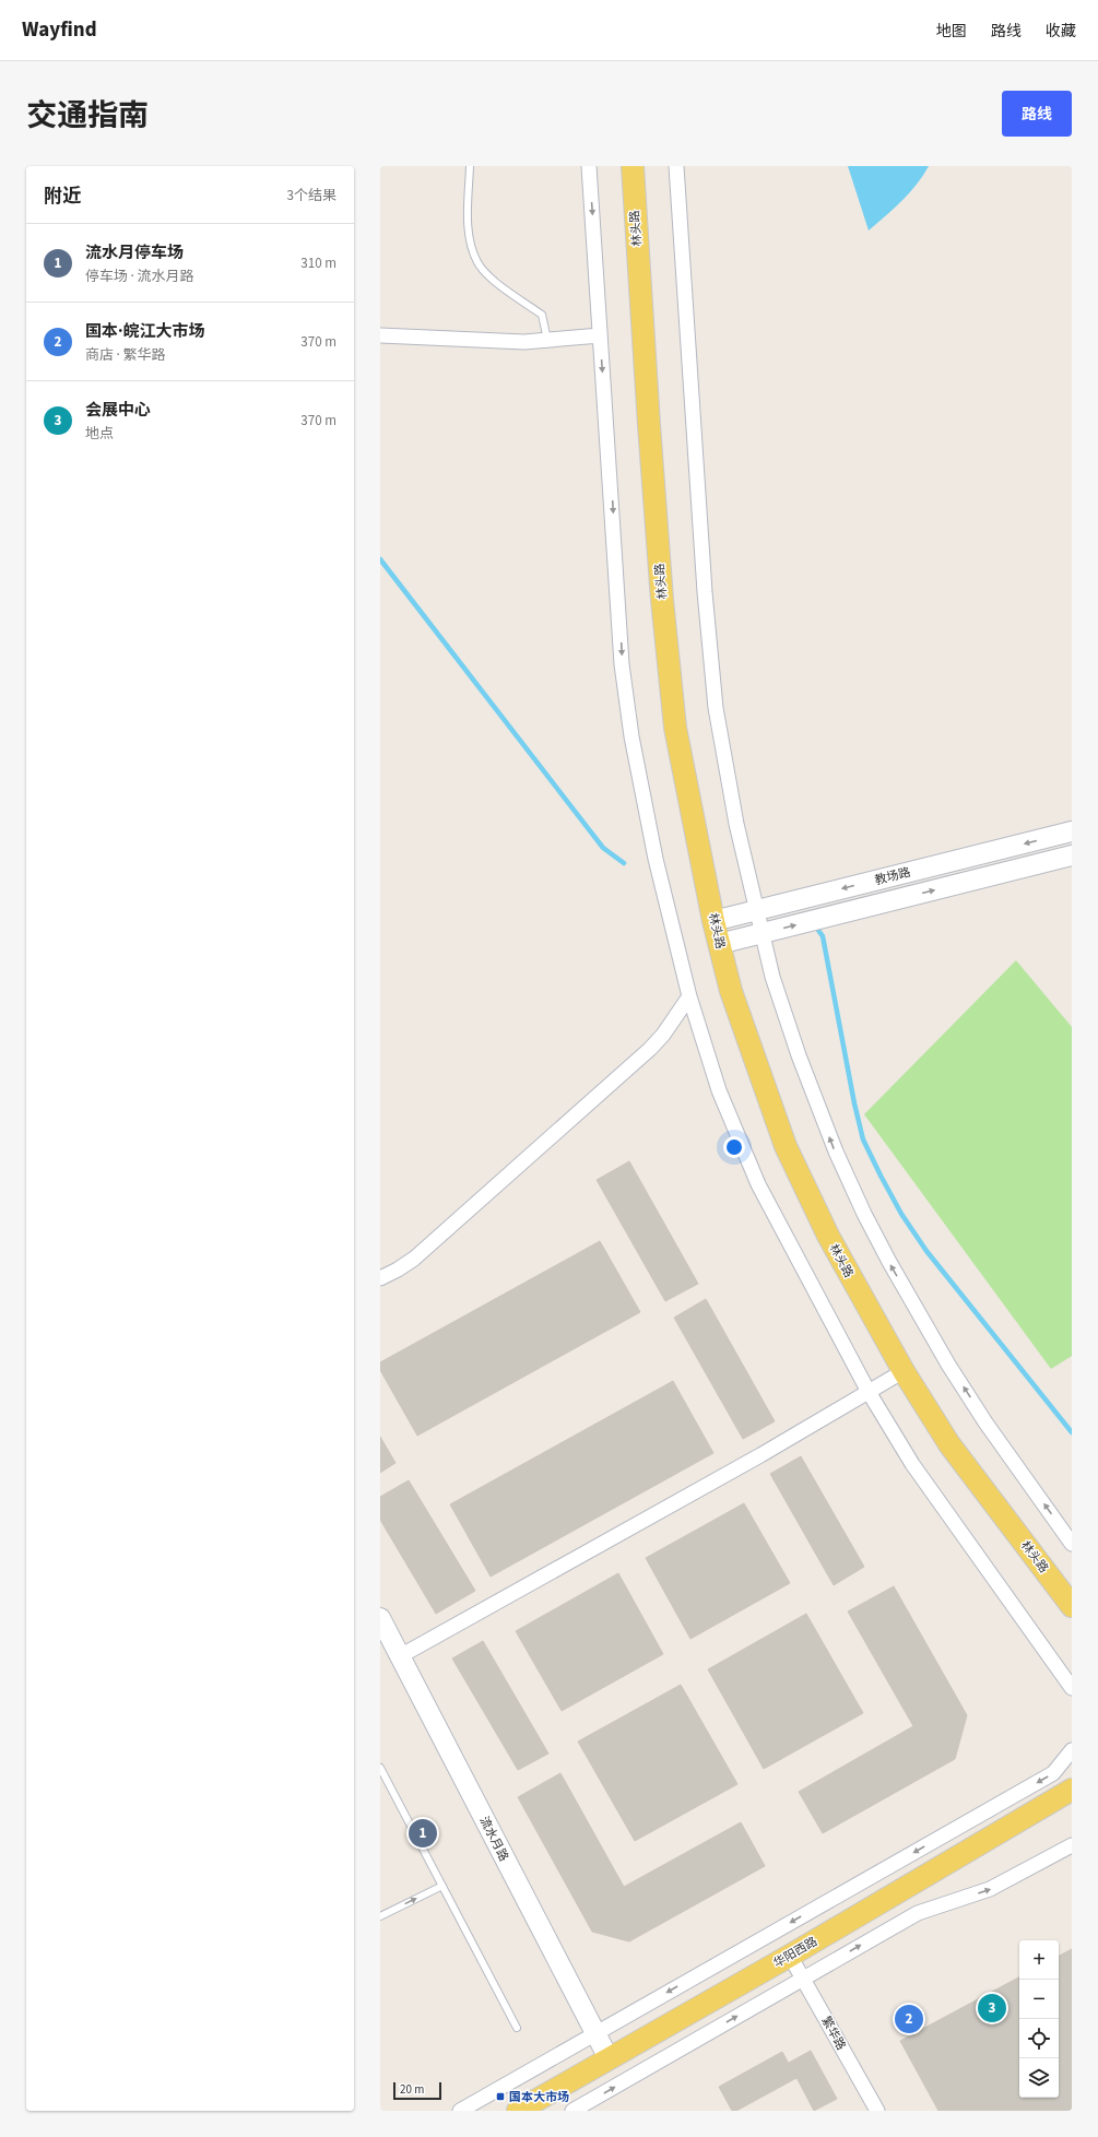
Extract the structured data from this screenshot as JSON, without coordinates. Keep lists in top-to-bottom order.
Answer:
{
  "streets": {
    "main road": [
      "林头路",
      "教场路",
      "流水月路",
      "华阳西路"
    ],
    "street": ["繁华路"]
  },
  "crossings": [
    ["林头路", "教场路"],
    ["流水月路", "华阳西路"],
    ["华阳西路", "繁华路"]
  ],
  "places": {
    "transit": ["国本大市场"]
  },
  "scale_bar": "20 m",
  "page": {
    "header": "Wayfind",
    "nav": ["地图", "路线", "收藏"],
    "title": "交通指南",
    "buttons": "路线",
    "heading": ["附近", "3个结果"],
    "list": [
      {
        "mark": "1",
        "name": "流水月停车场",
        "note": "停车场 · 流水月路",
        "value": "310 m"
      },
      {
        "mark": "2",
        "name": "国本·皖江大市场",
        "note": "商店 · 繁华路",
        "value": "370 m"
      },
      {
        "mark": "3",
        "name": "会展中心",
        "note": "地点",
        "value": "370 m"
      }
    ],
    "pins": ["1", "3", "2"],
    "map_buttons": ["+", "−"],
    "scale": "20 m"
  }
}
